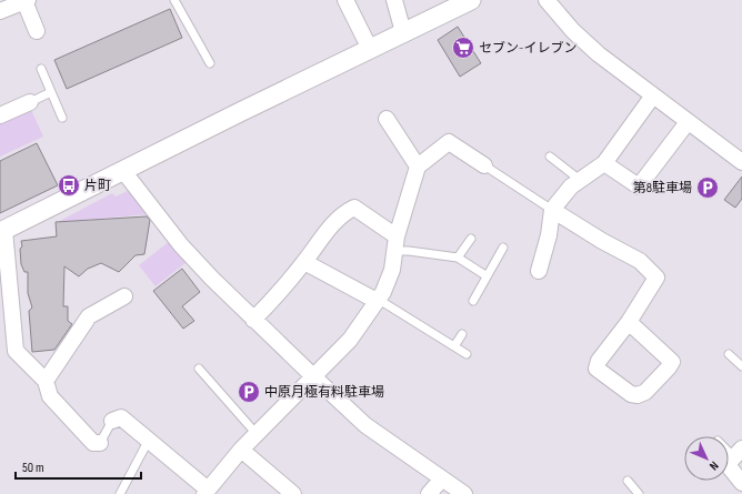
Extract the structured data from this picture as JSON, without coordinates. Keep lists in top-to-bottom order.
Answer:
{
  "places": {
    "supermarket": ["セブン-イレブン"],
    "bus stop": ["片町"],
    "parking": ["第8駐車場", "中原月極有料駐車場"]
  },
  "scale_bar": "50 m",
  "north": "bottom right"
}
